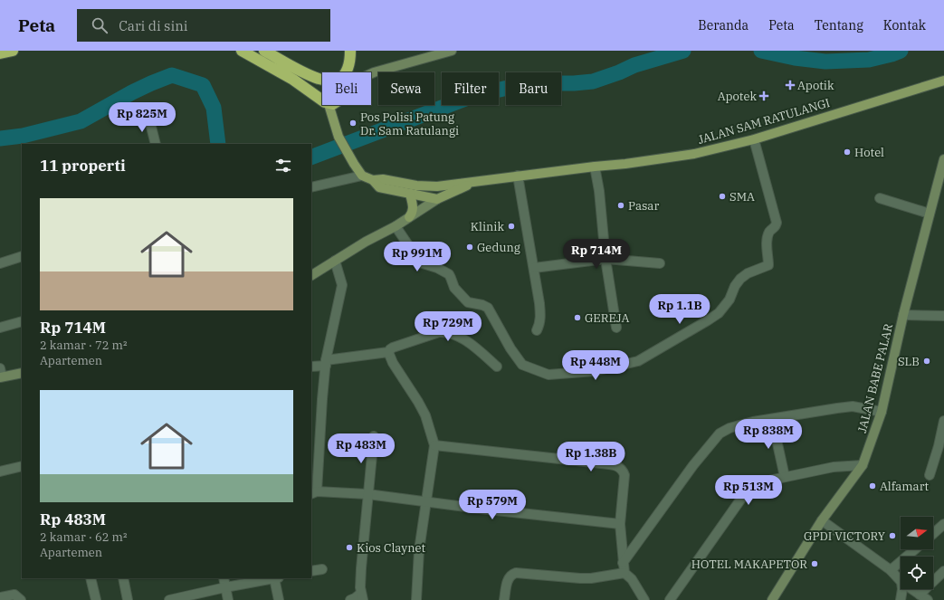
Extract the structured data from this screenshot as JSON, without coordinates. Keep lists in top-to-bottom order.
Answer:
{
  "streets": {
    "main road": ["JALAN SAM RATULANGI"],
    "street": ["JALAN BABE PALAR"]
  },
  "places": {
    "health": ["Apotik", "Apotek"],
    "other": [
      "Pos Polisi Patung Dr. Sam Ratulangi",
      "Hotel",
      "SMA",
      "Pasar",
      "Klinik",
      "Gedung",
      "GEREJA",
      "SLB",
      "Alfamart",
      "GPDI VICTORY",
      "Kios Claynet",
      "HOTEL MAKAPETOR"
    ]
  },
  "north": "right",
  "page": {
    "header": "Peta",
    "search": "Cari di sini",
    "nav": [
      "Beranda",
      "Peta",
      "Tentang",
      "Kontak"
    ],
    "chip": [
      "Beli",
      "Sewa",
      "Filter",
      "Baru"
    ],
    "price": [
      "Rp 825M",
      "Rp 714M",
      "Rp 991M",
      "Rp 1.1B",
      "Rp 729M",
      "Rp 448M",
      "Rp 838M",
      "Rp 483M",
      "Rp 1.38B",
      "Rp 513M",
      "Rp 579M"
    ],
    "heading": "11 properti",
    "list": [
      {
        "name": "Rp 714M",
        "note": "2 kamar · 72 m² · Apartemen"
      },
      {
        "name": "Rp 483M",
        "note": "2 kamar · 62 m² · Apartemen"
      }
    ]
  }
}
